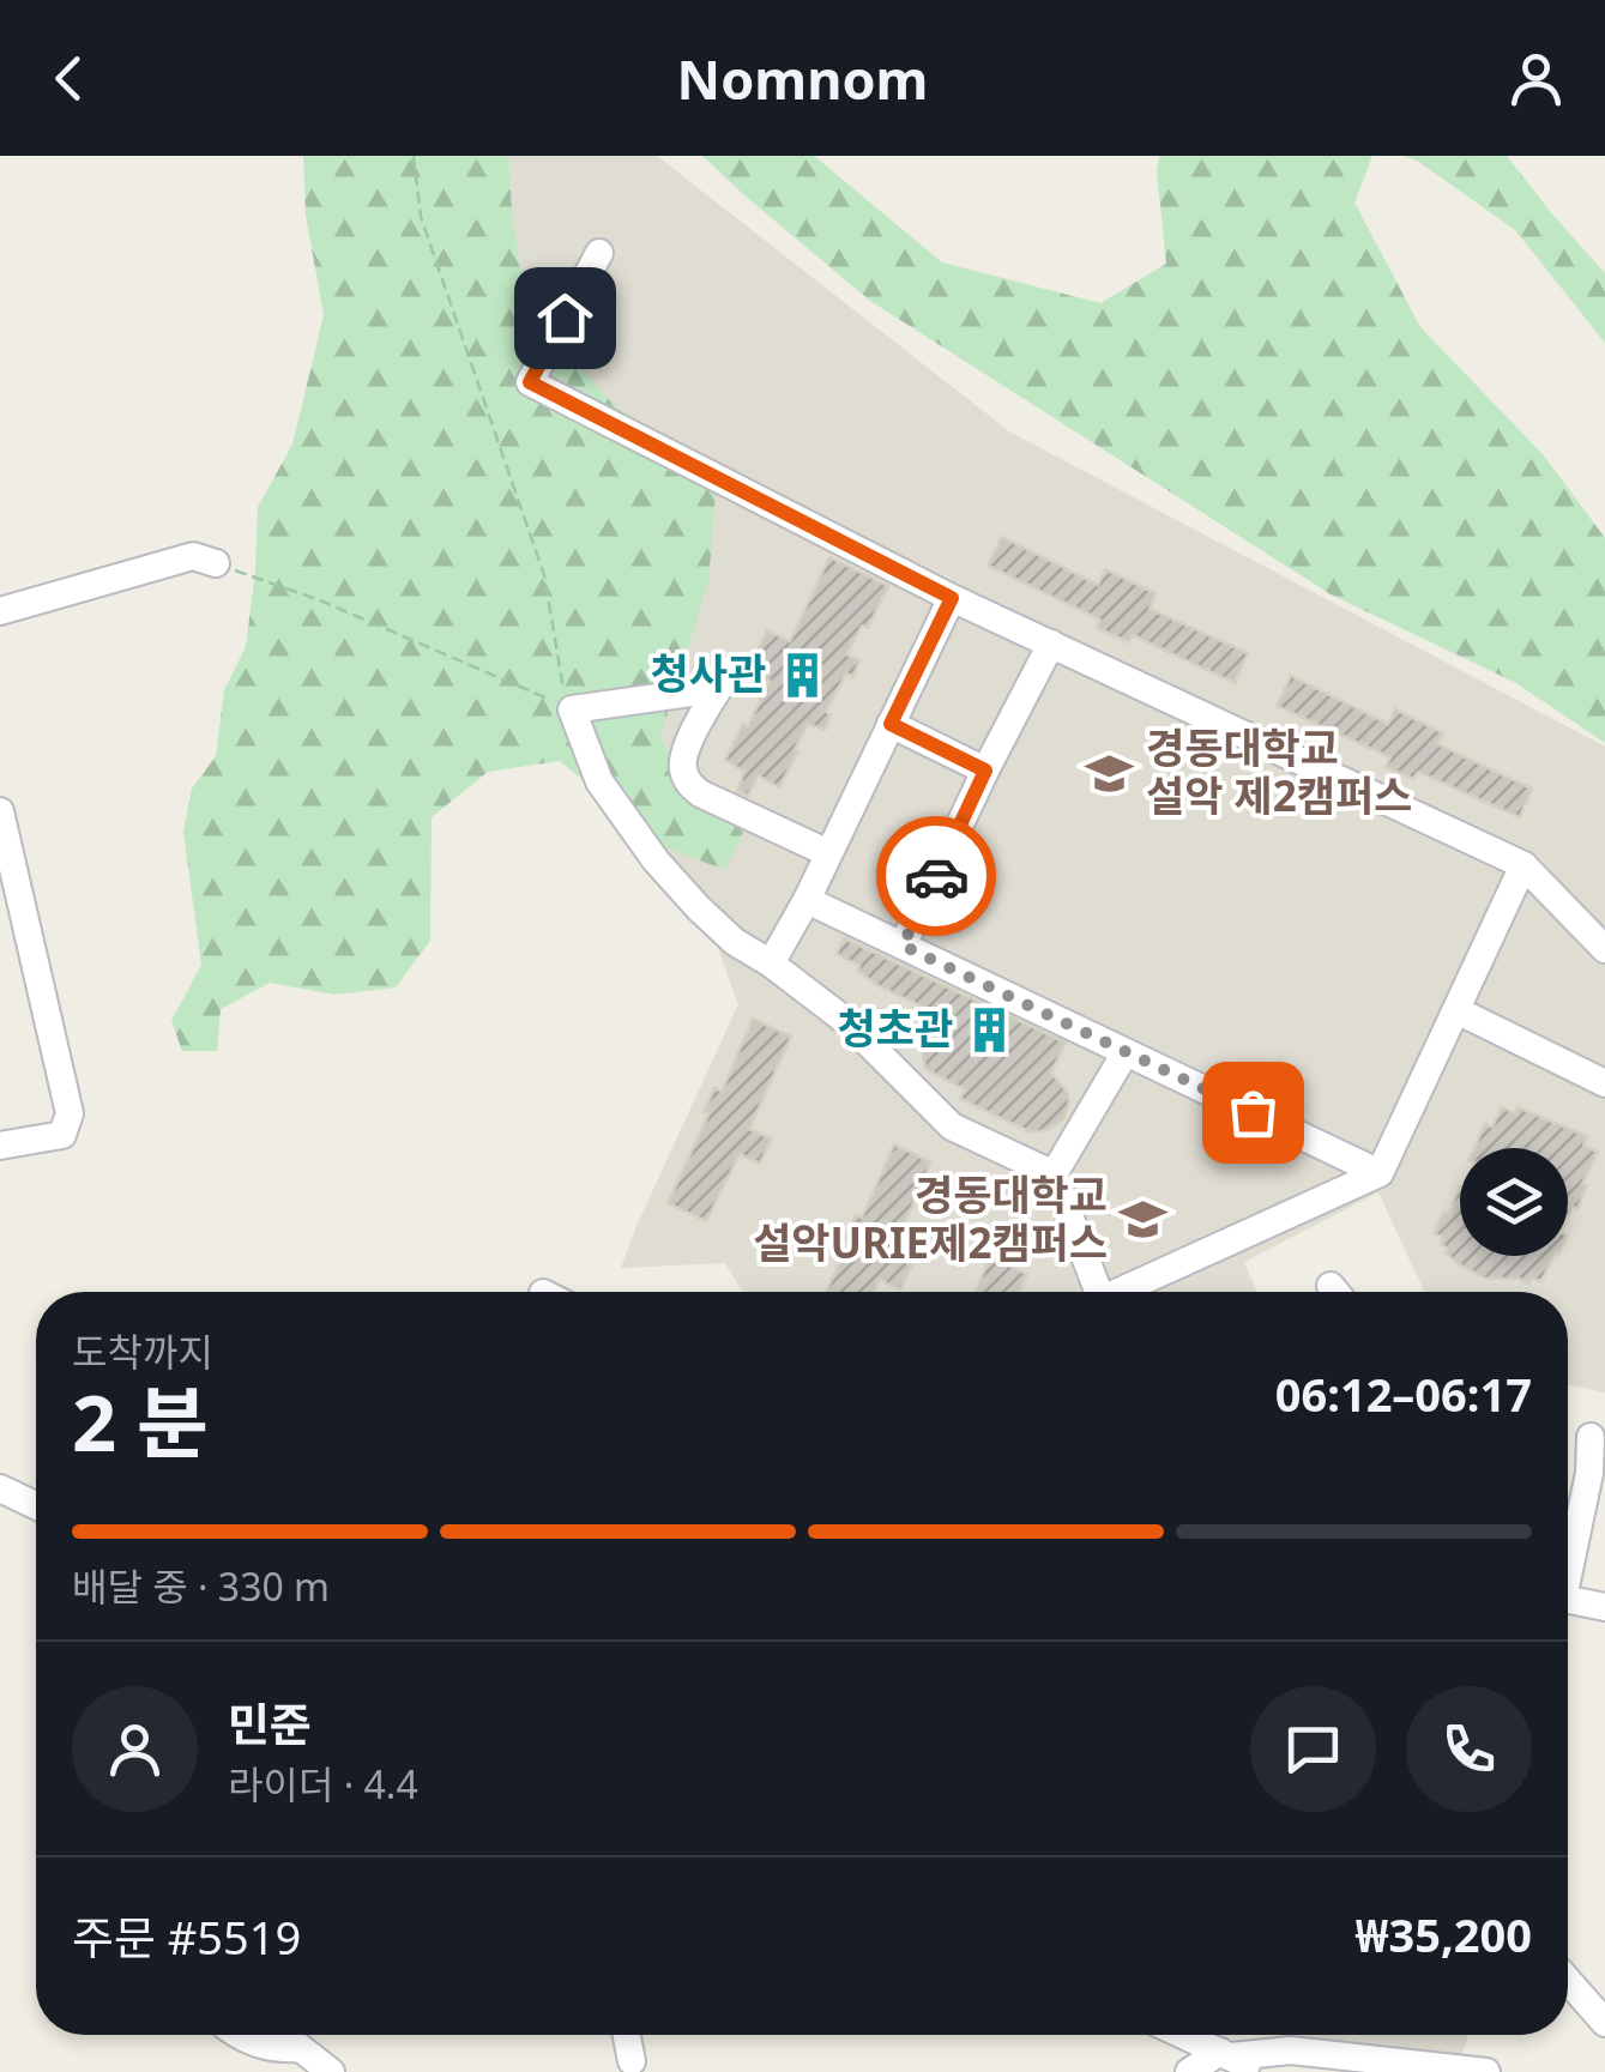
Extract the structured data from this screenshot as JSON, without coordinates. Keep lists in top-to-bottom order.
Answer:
{
  "places": {
    "building": ["청사관", "청초관"],
    "school or university": ["경동대학교 설악 제2캠퍼스", "경동대학교 설악URIE제2캠퍼스"]
  },
  "page": {
    "header": "Nomnom",
    "heading": ["2 분", "도착까지", "06:12–06:17"],
    "panel": [
      "민준",
      "라이더 · 4.4",
      "주문 #5519",
      "₩35,200"
    ],
    "bar": "배달 중 · 330 m"
  }
}
